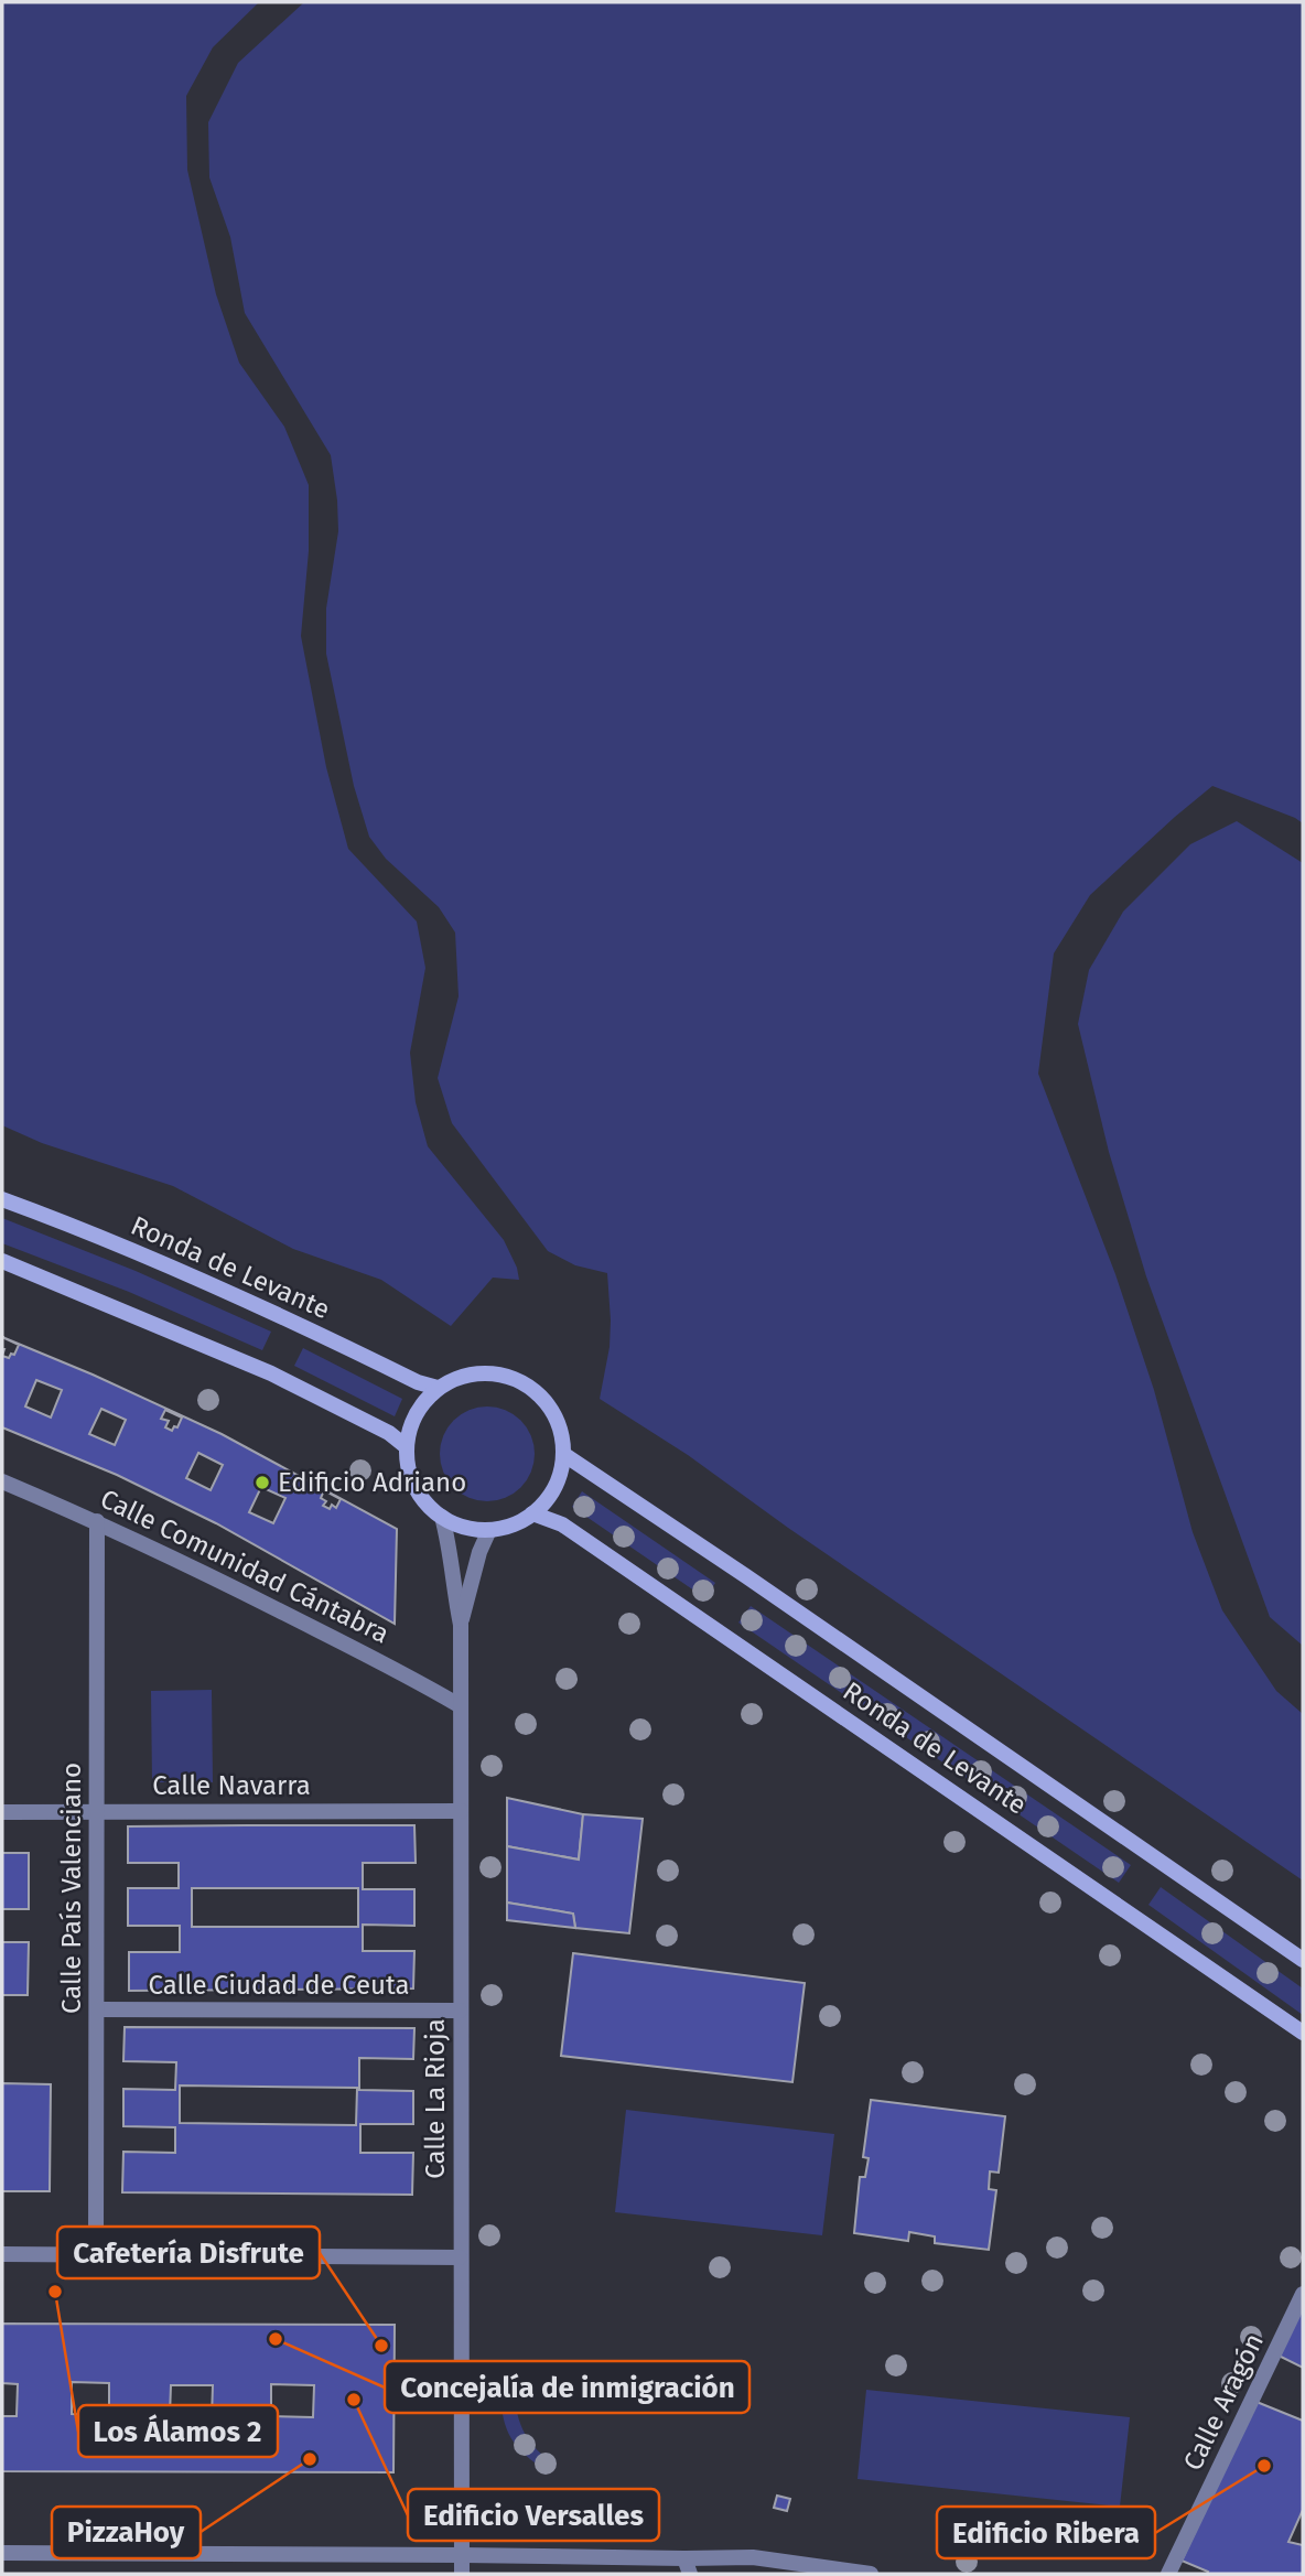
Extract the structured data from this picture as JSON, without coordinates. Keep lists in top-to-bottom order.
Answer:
{
  "streets": {
    "main road": ["Ronda de Levante"],
    "street": [
      "Calle Comunidad Cántabra",
      "Calle Navarra",
      "Calle País Valenciano",
      "Calle Ciudad de Ceuta",
      "Calle La Rioja",
      "Calle Aragón"
    ]
  },
  "crossings": [
    ["Ronda de Levante", "Calle La Rioja"],
    ["Calle Comunidad Cántabra", "Calle País Valenciano"],
    ["Calle Comunidad Cántabra", "Calle La Rioja"],
    ["Calle Navarra", "Calle País Valenciano"],
    ["Calle Navarra", "Calle La Rioja"],
    ["Calle País Valenciano", "Calle Ciudad de Ceuta"],
    ["Calle Ciudad de Ceuta", "Calle La Rioja"]
  ],
  "places": [
    "Edificio Adriano",
    "Los Álamos 2",
    "Concejalía de inmigración",
    "Cafetería Disfrute",
    "Edificio Versalles",
    "PizzaHoy",
    "Edificio Ribera"
  ]
}
